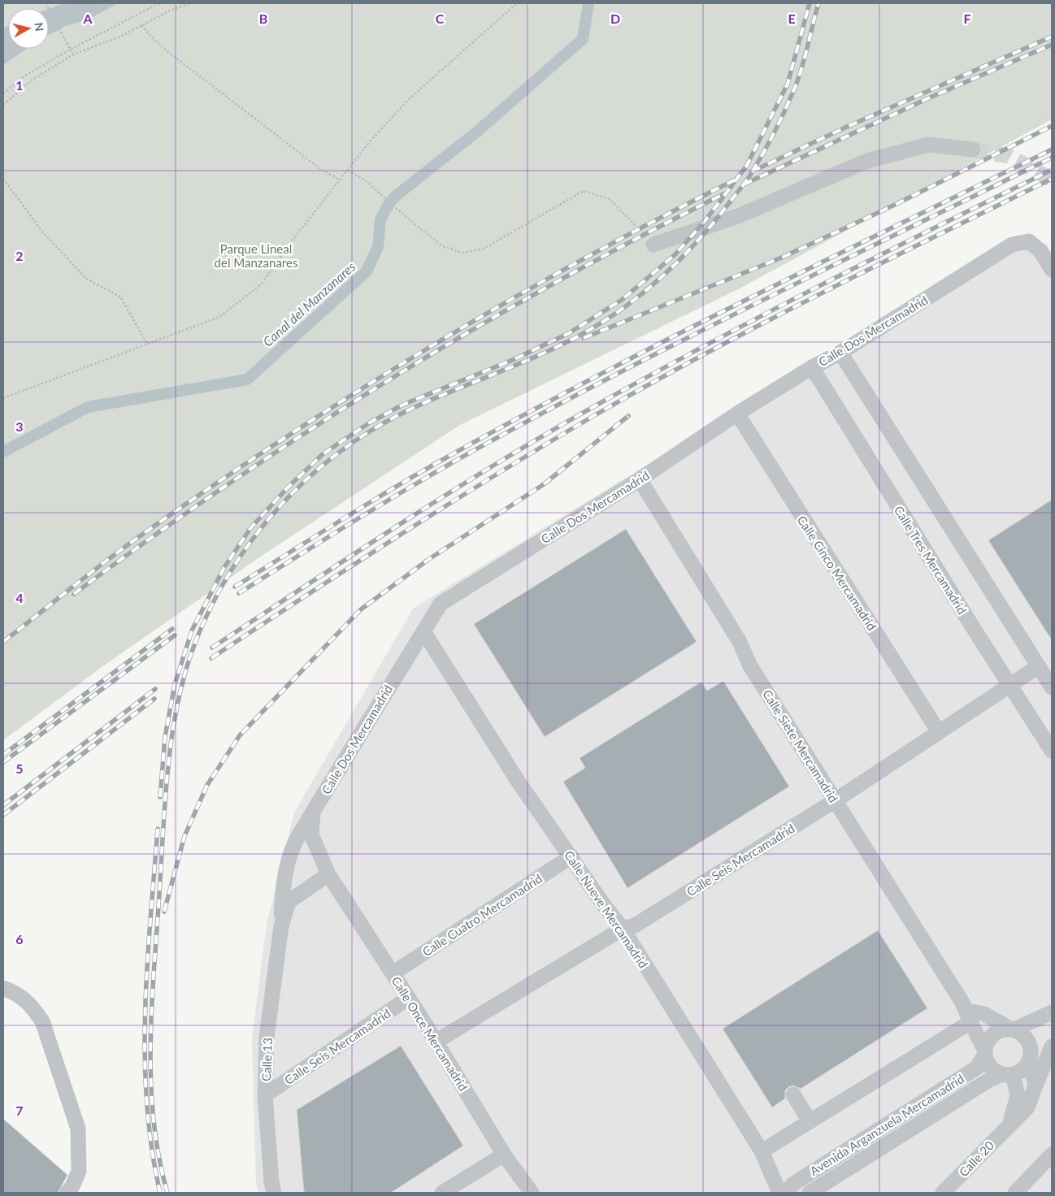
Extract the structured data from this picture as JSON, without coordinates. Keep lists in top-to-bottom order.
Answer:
{
  "streets": {
    "lane": [
      "Calle Dos Mercamadrid",
      "Calle Tres Mercamadrid",
      "Calle Cinco Mercamadrid",
      "Calle Siete Mercamadrid",
      "Calle Seis Mercamadrid",
      "Calle Nueve Mercamadrid",
      "Calle Cuatro Mercamadrid",
      "Calle Once Mercamadrid",
      "Calle 13",
      "Avenida Arganzuela Mercamadrid",
      "Calle 20"
    ]
  },
  "crossings": [
    ["Calle Dos Mercamadrid", "Calle Tres Mercamadrid"],
    ["Calle Dos Mercamadrid", "Calle Cinco Mercamadrid"],
    ["Calle Dos Mercamadrid", "Calle Siete Mercamadrid"],
    ["Calle Dos Mercamadrid", "Calle Nueve Mercamadrid"],
    ["Calle Dos Mercamadrid", "Calle Once Mercamadrid"],
    ["Calle Dos Mercamadrid", "Calle 13"],
    ["Calle Tres Mercamadrid", "Calle Seis Mercamadrid"],
    ["Calle Cinco Mercamadrid", "Calle Seis Mercamadrid"],
    ["Calle Siete Mercamadrid", "Calle Seis Mercamadrid"],
    ["Calle Siete Mercamadrid", "Avenida Arganzuela Mercamadrid"],
    ["Calle Seis Mercamadrid", "Calle Nueve Mercamadrid"],
    ["Calle Seis Mercamadrid", "Calle Once Mercamadrid"],
    ["Calle Seis Mercamadrid", "Calle 13"],
    ["Calle Nueve Mercamadrid", "Calle Cuatro Mercamadrid"],
    ["Calle Cuatro Mercamadrid", "Calle Once Mercamadrid"],
    ["Calle Once Mercamadrid", "Calle 13"]
  ],
  "water": ["Canal del Manzanares"],
  "parks": ["Parque Lineal del Manzanares"],
  "north": "right",
  "grid": {
    "columns": [
      "A",
      "B",
      "C",
      "D",
      "E",
      "F"
    ],
    "rows": [
      "1",
      "2",
      "3",
      "4",
      "5",
      "6",
      "7"
    ]
  }
}
